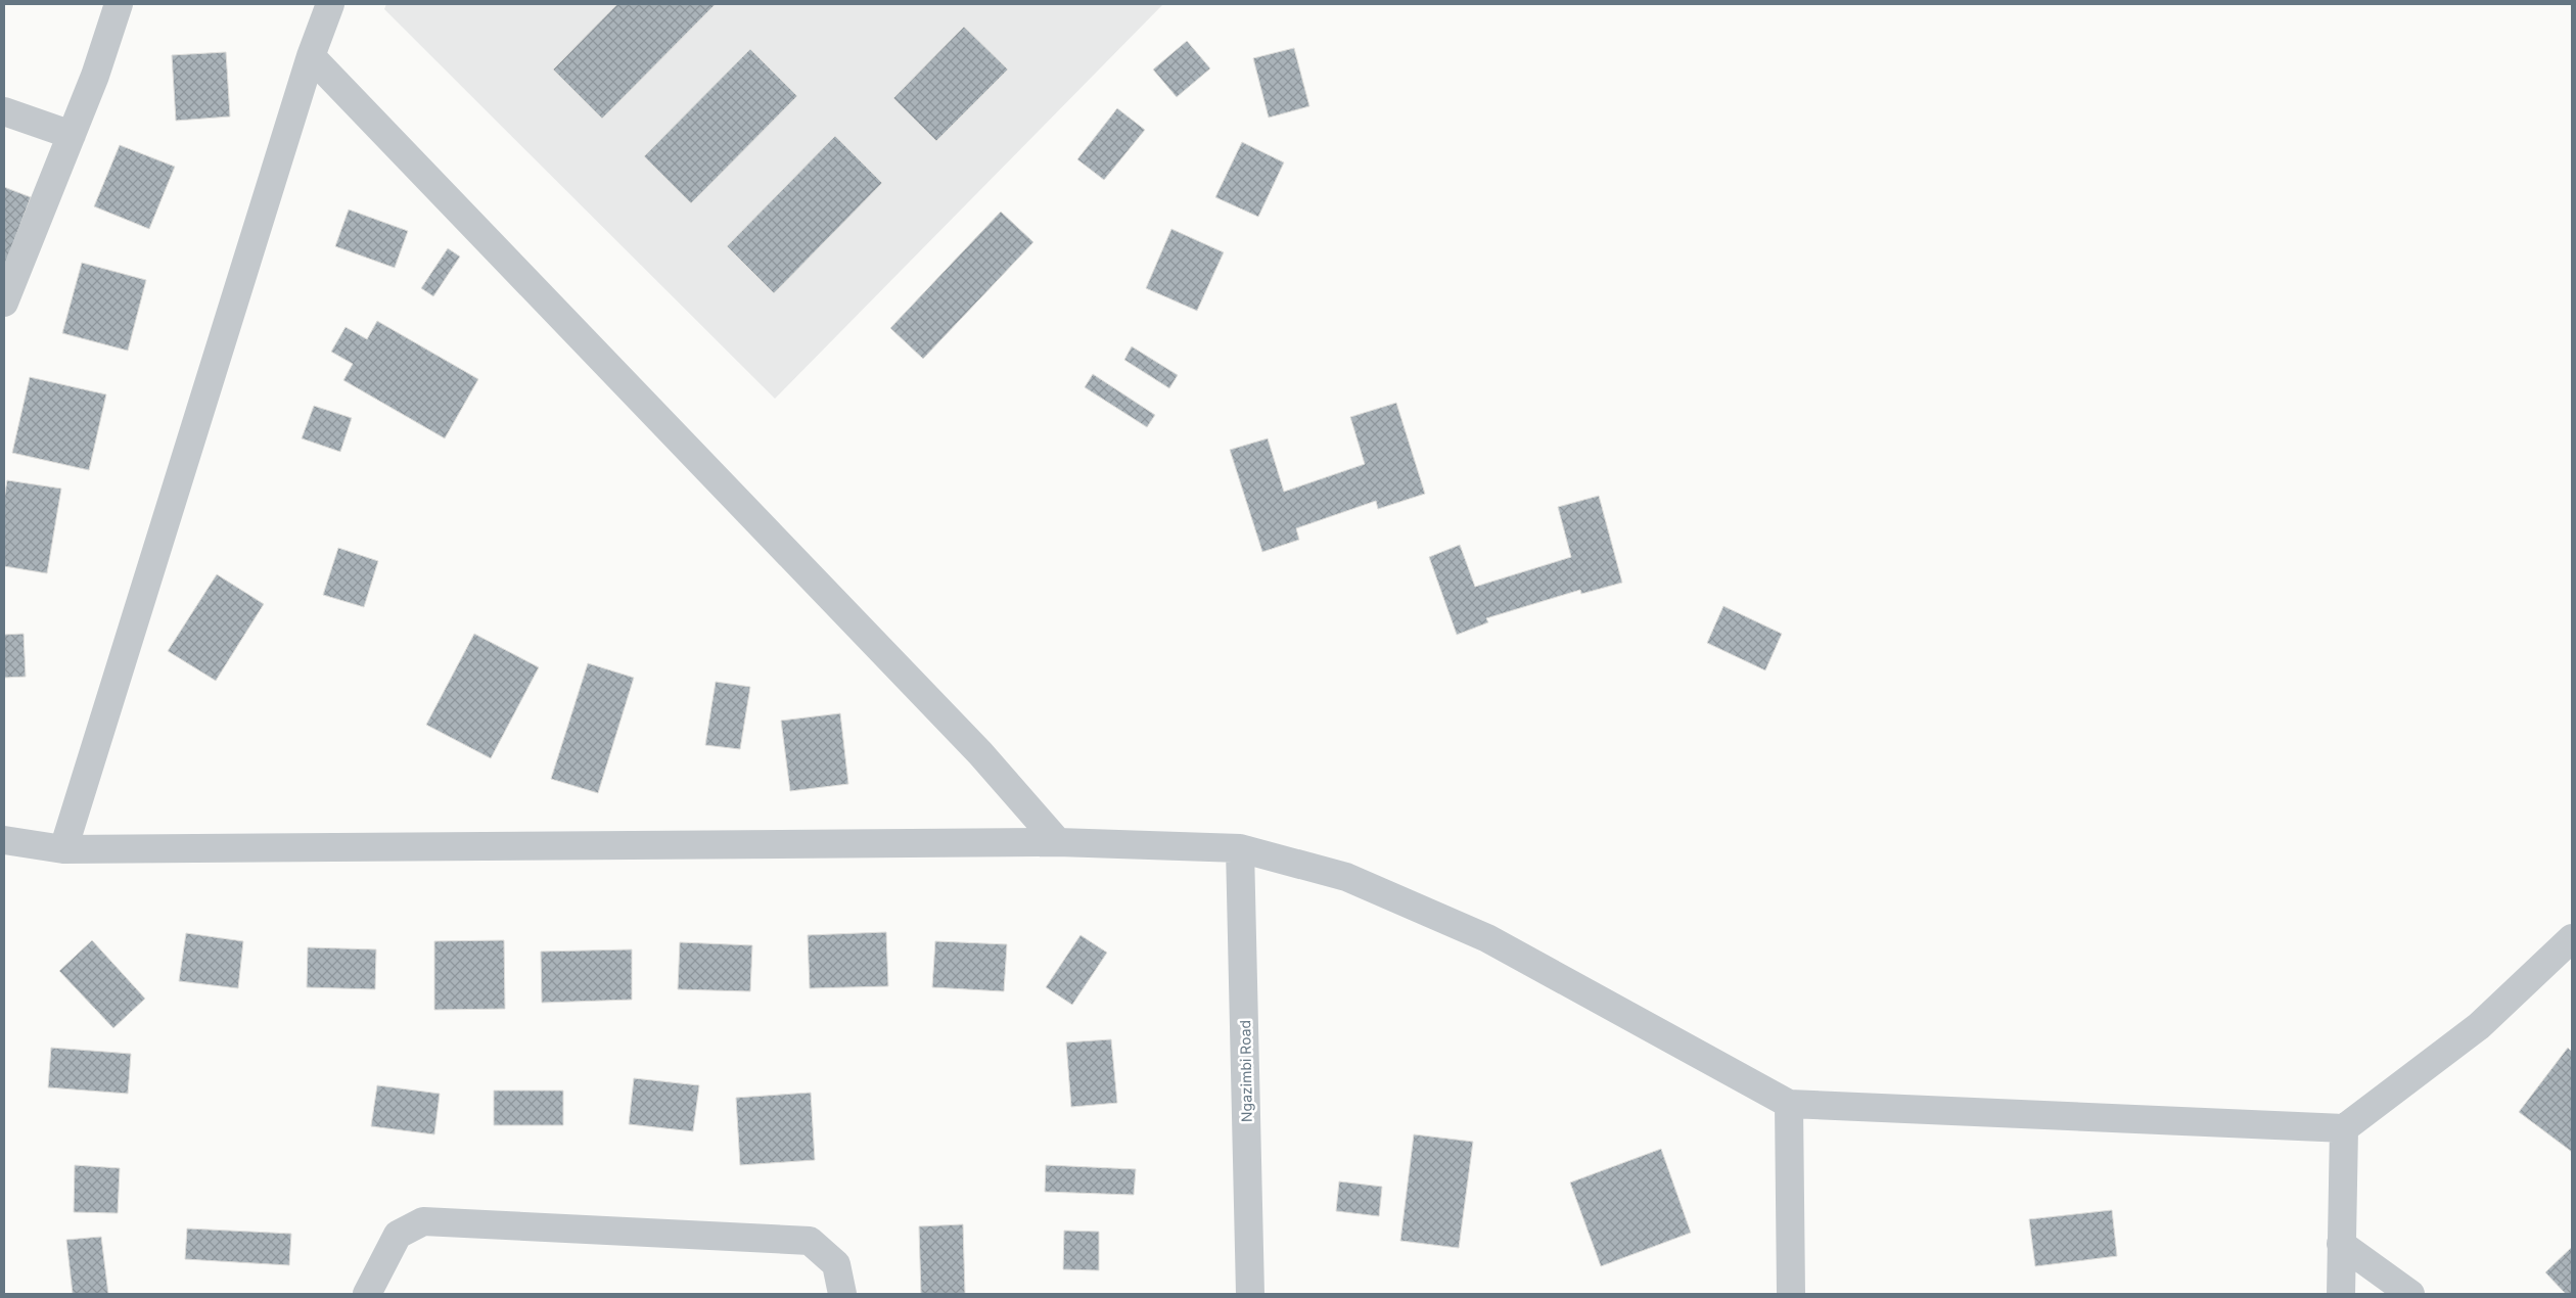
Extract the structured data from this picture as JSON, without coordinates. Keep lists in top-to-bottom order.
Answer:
{
  "streets": {
    "street": ["Ngazimbi Road"]
  }
}
